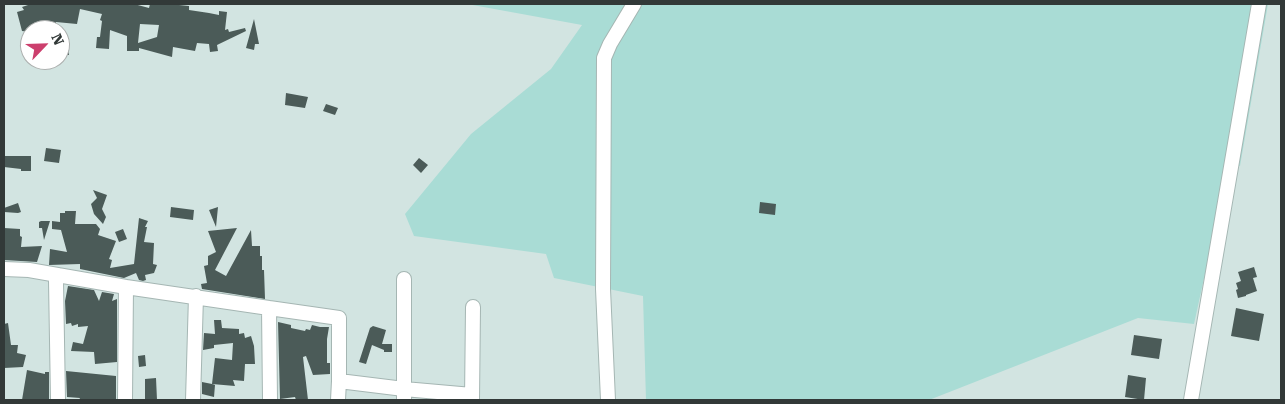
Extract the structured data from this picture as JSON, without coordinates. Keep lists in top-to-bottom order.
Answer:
{
  "north": "top right"
}
